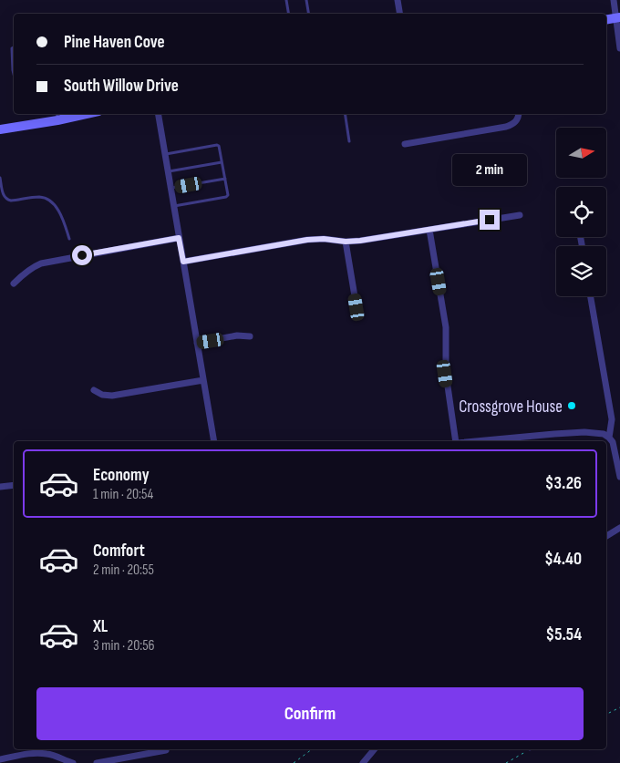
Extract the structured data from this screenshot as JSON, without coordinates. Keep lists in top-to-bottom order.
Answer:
{
  "places": ["Crossgrove House"],
  "north": "right",
  "page": {
    "banner": ["Pine Haven Cove", "South Willow Drive"],
    "bubble": "2 min",
    "list": [
      {
        "name": "Economy",
        "note": "1 min · 20:54",
        "value": "$3.26"
      },
      {
        "name": "Comfort",
        "note": "2 min · 20:55",
        "value": "$4.40"
      },
      {
        "name": "XL",
        "note": "3 min · 20:56",
        "value": "$5.54"
      }
    ],
    "buttons": "Confirm"
  }
}
